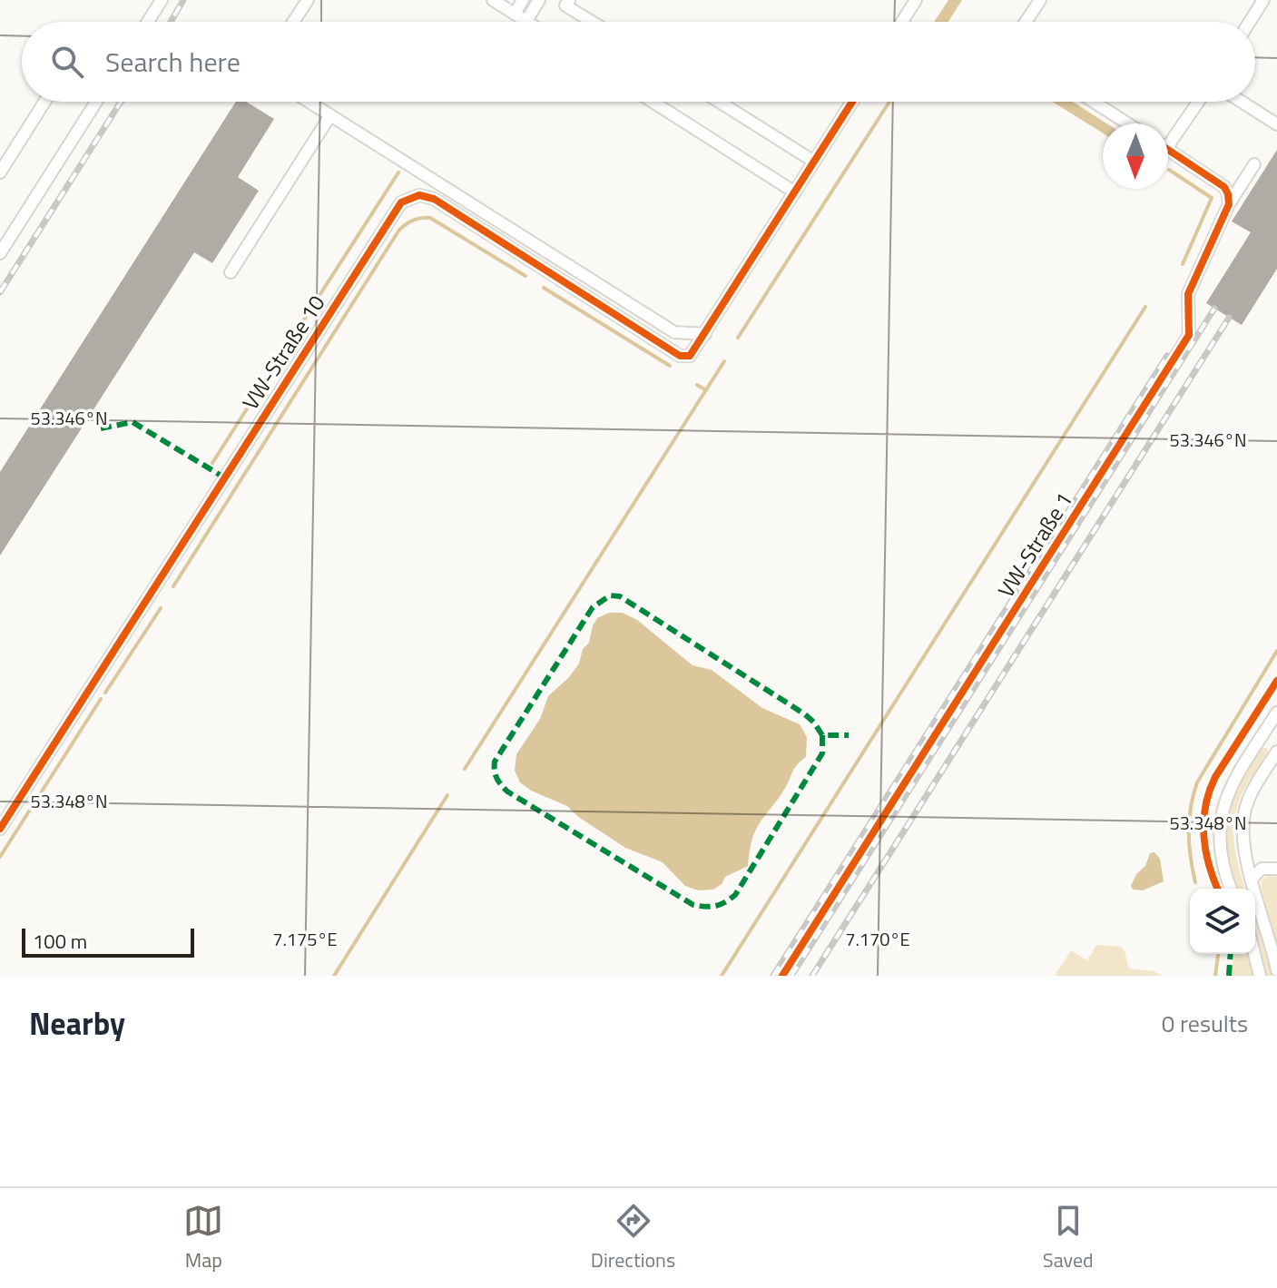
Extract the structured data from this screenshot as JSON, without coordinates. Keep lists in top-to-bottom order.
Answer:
{
  "streets": {
    "street": ["VW-Straße 10", "VW-Straße 1"]
  },
  "scale_bar": "100 m",
  "north": "bottom",
  "page": {
    "search": "Search here",
    "scale": "100 m",
    "heading": ["Nearby", "0 results"],
    "nav": ["Map", "Directions", "Saved"]
  },
  "coordinates": [
    "53.346°N",
    "53.348°N",
    "7.175°E",
    "7.170°E"
  ]
}
